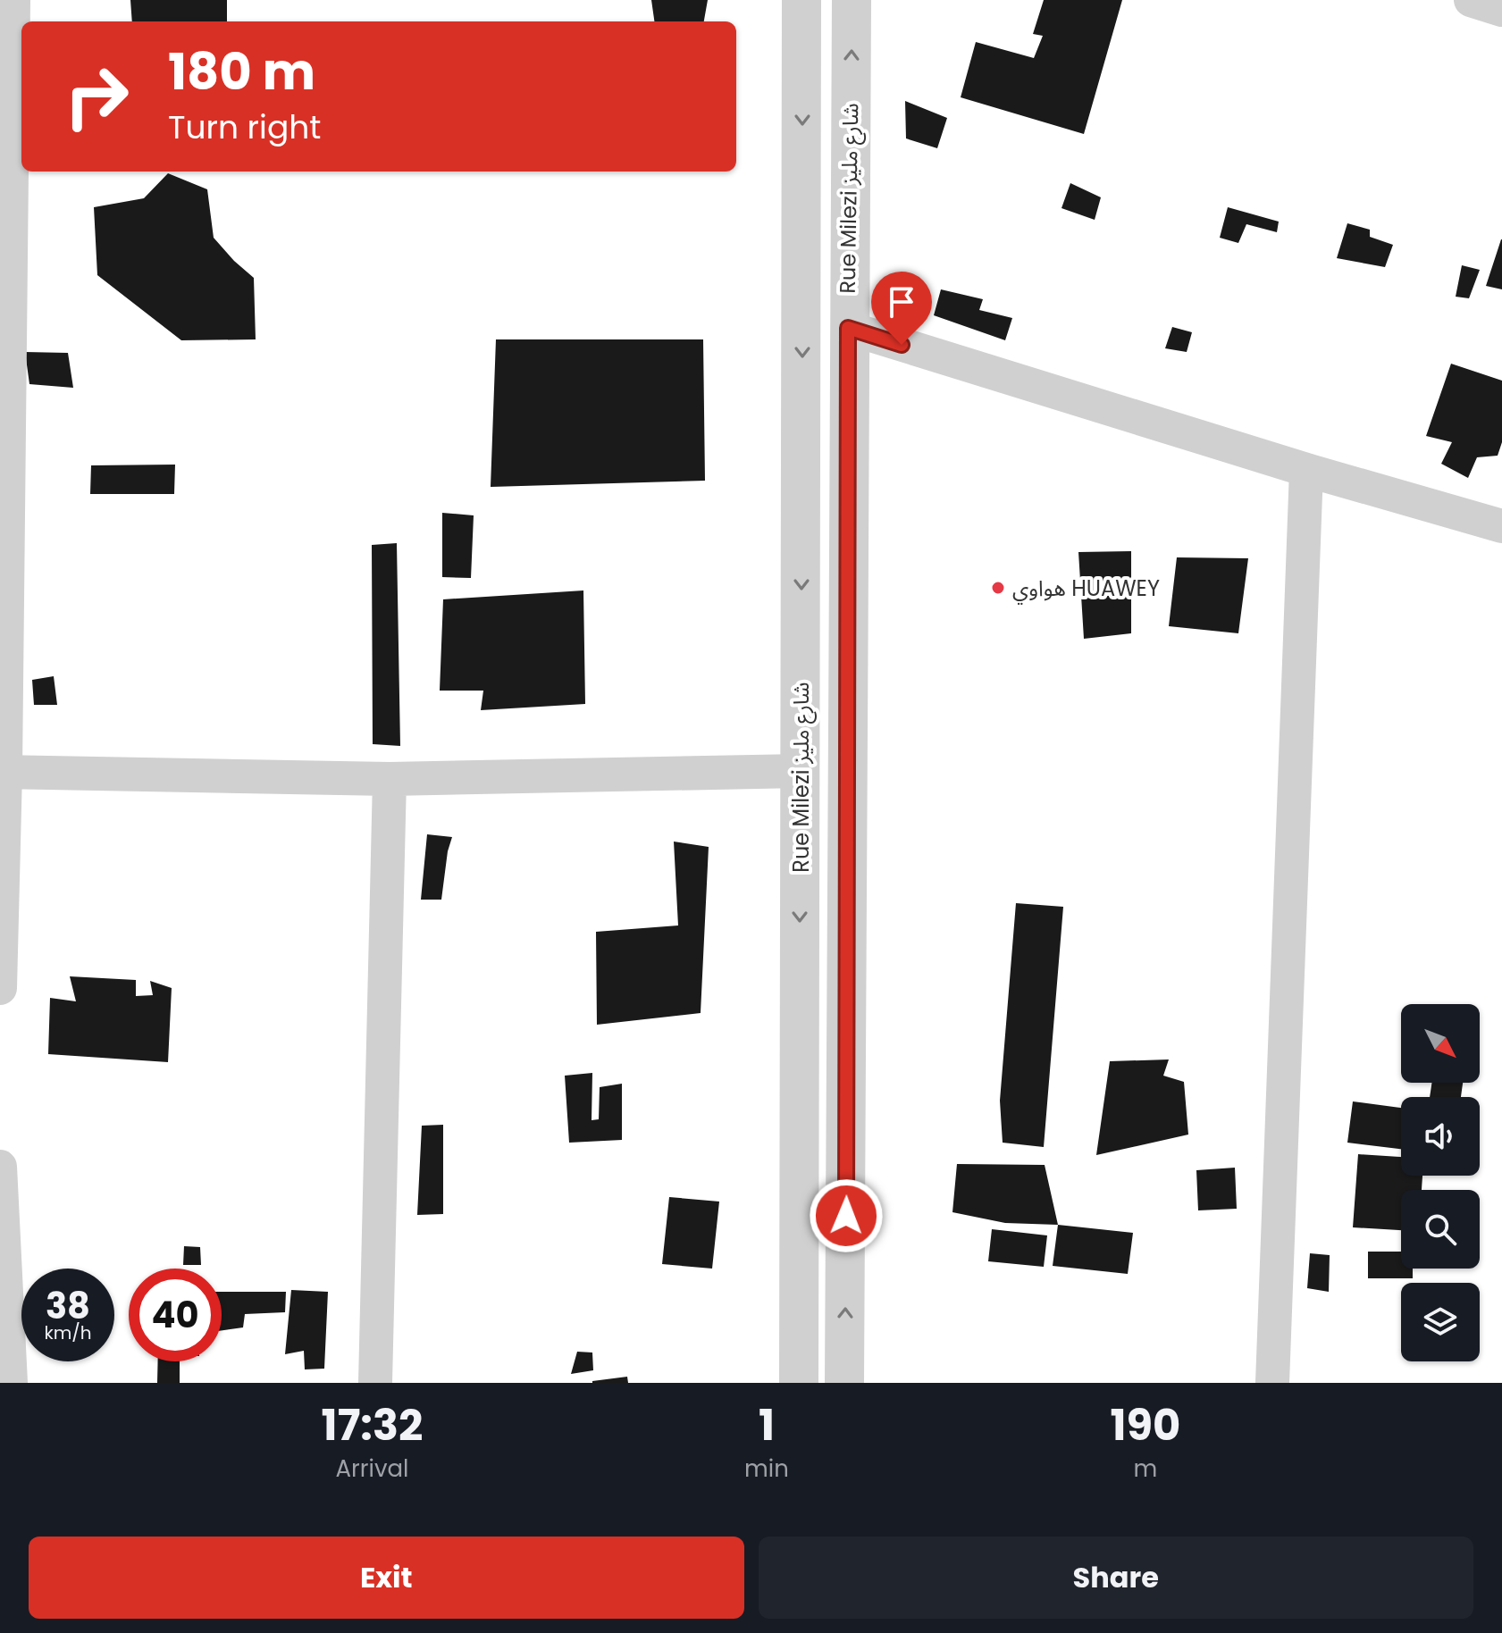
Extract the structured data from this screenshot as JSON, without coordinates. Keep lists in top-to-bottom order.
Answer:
{
  "streets": {
    "street": ["Rue Milezi شارع مليز"]
  },
  "places": ["هواوي HUAWEY"],
  "north": "bottom right",
  "page": {
    "turn": ["180 m", "Turn right"],
    "speed": "38 km/h",
    "limit": "40",
    "eta": [
      "17:32",
      "Arrival",
      "1",
      "min",
      "190",
      "m"
    ],
    "buttons": ["Exit", "Share"]
  }
}
